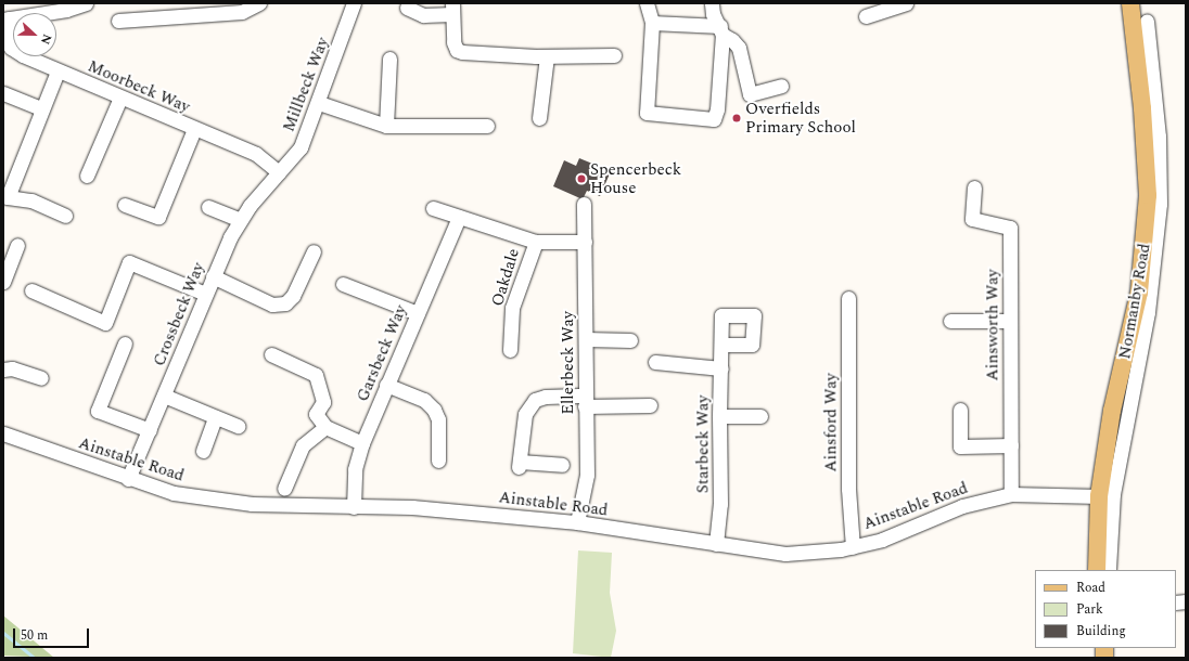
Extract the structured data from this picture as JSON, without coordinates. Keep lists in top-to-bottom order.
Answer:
{
  "streets": {
    "main road": ["Normanby Road"],
    "street": [
      "Millbeck Way",
      "Moorbeck Way",
      "Oakdale",
      "Crossbeck Way",
      "Ainsworth Way",
      "Garsbeck Way",
      "Ellerbeck Way",
      "Ainsford Way",
      "Starbeck Way",
      "Ainstable Road"
    ]
  },
  "crossings": [
    ["Millbeck Way", "Moorbeck Way"],
    ["Millbeck Way", "Crossbeck Way"],
    ["Moorbeck Way", "Crossbeck Way"],
    ["Normanby Road", "Ainstable Road"],
    ["Crossbeck Way", "Ainstable Road"],
    ["Ainsworth Way", "Ainstable Road"],
    ["Garsbeck Way", "Ainstable Road"],
    ["Ellerbeck Way", "Ainstable Road"],
    ["Ainsford Way", "Ainstable Road"],
    ["Starbeck Way", "Ainstable Road"]
  ],
  "places": ["Overfields Primary School", "Spencerbeck House"],
  "legend": ["Road", "Park", "Building"],
  "scale_bar": "50 m",
  "north": "right"
}
